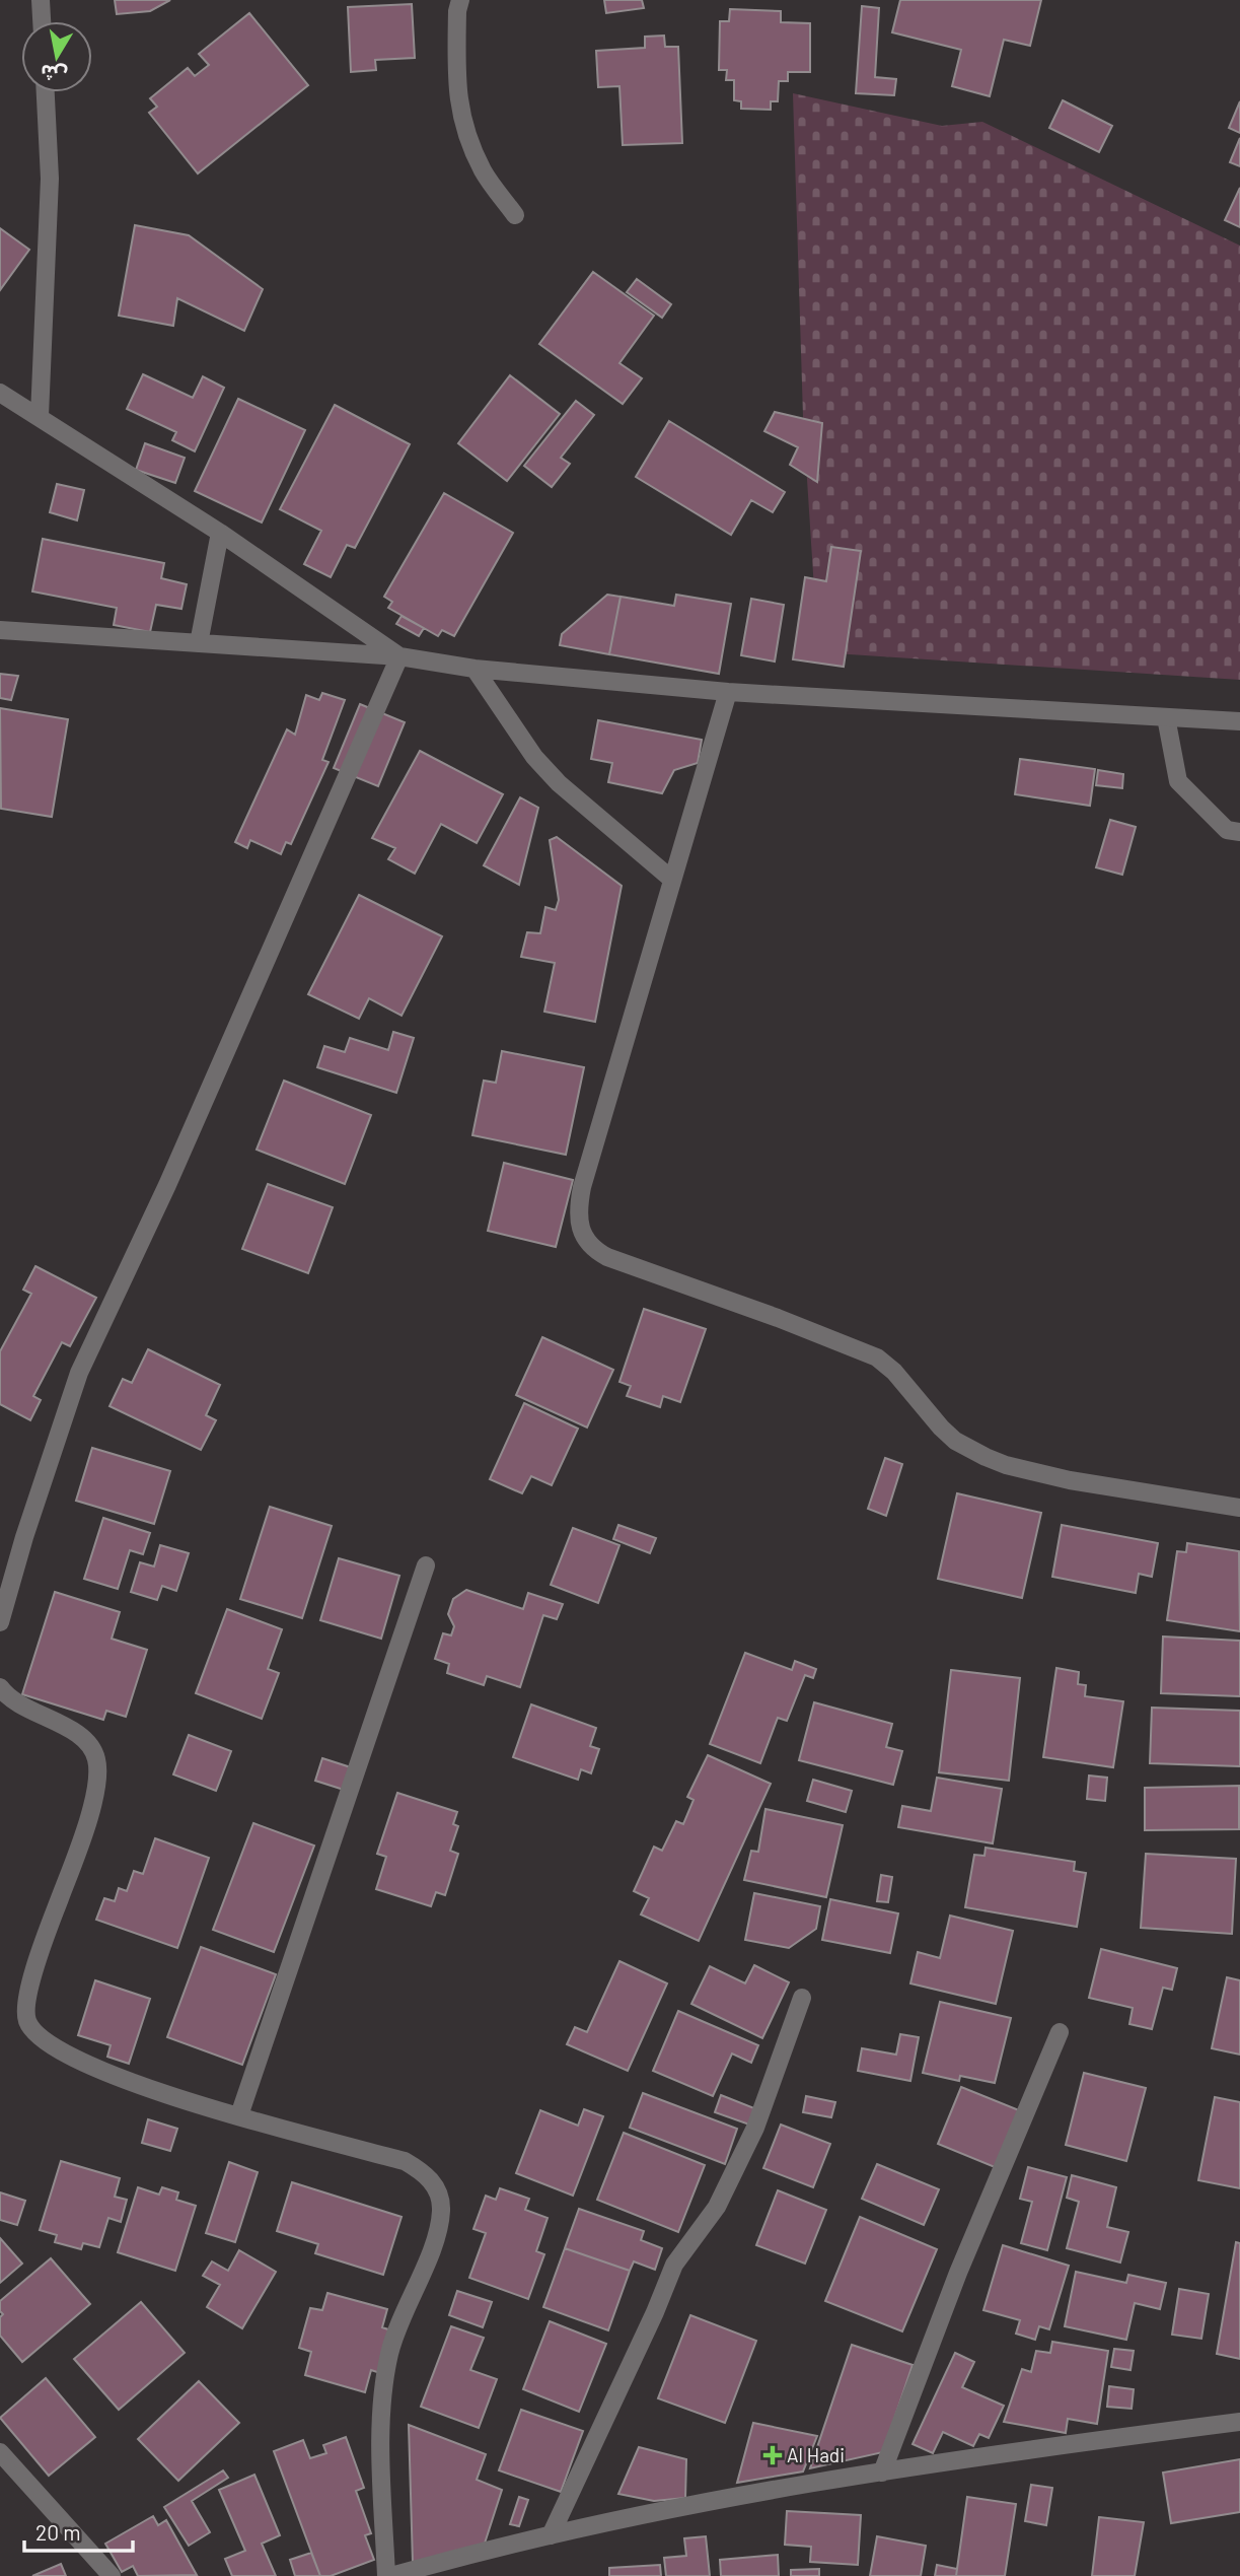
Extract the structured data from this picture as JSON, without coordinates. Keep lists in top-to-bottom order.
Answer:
{
  "places": {
    "health": ["Al Hadi"]
  },
  "scale_bar": "20 m",
  "north": "bottom"
}
